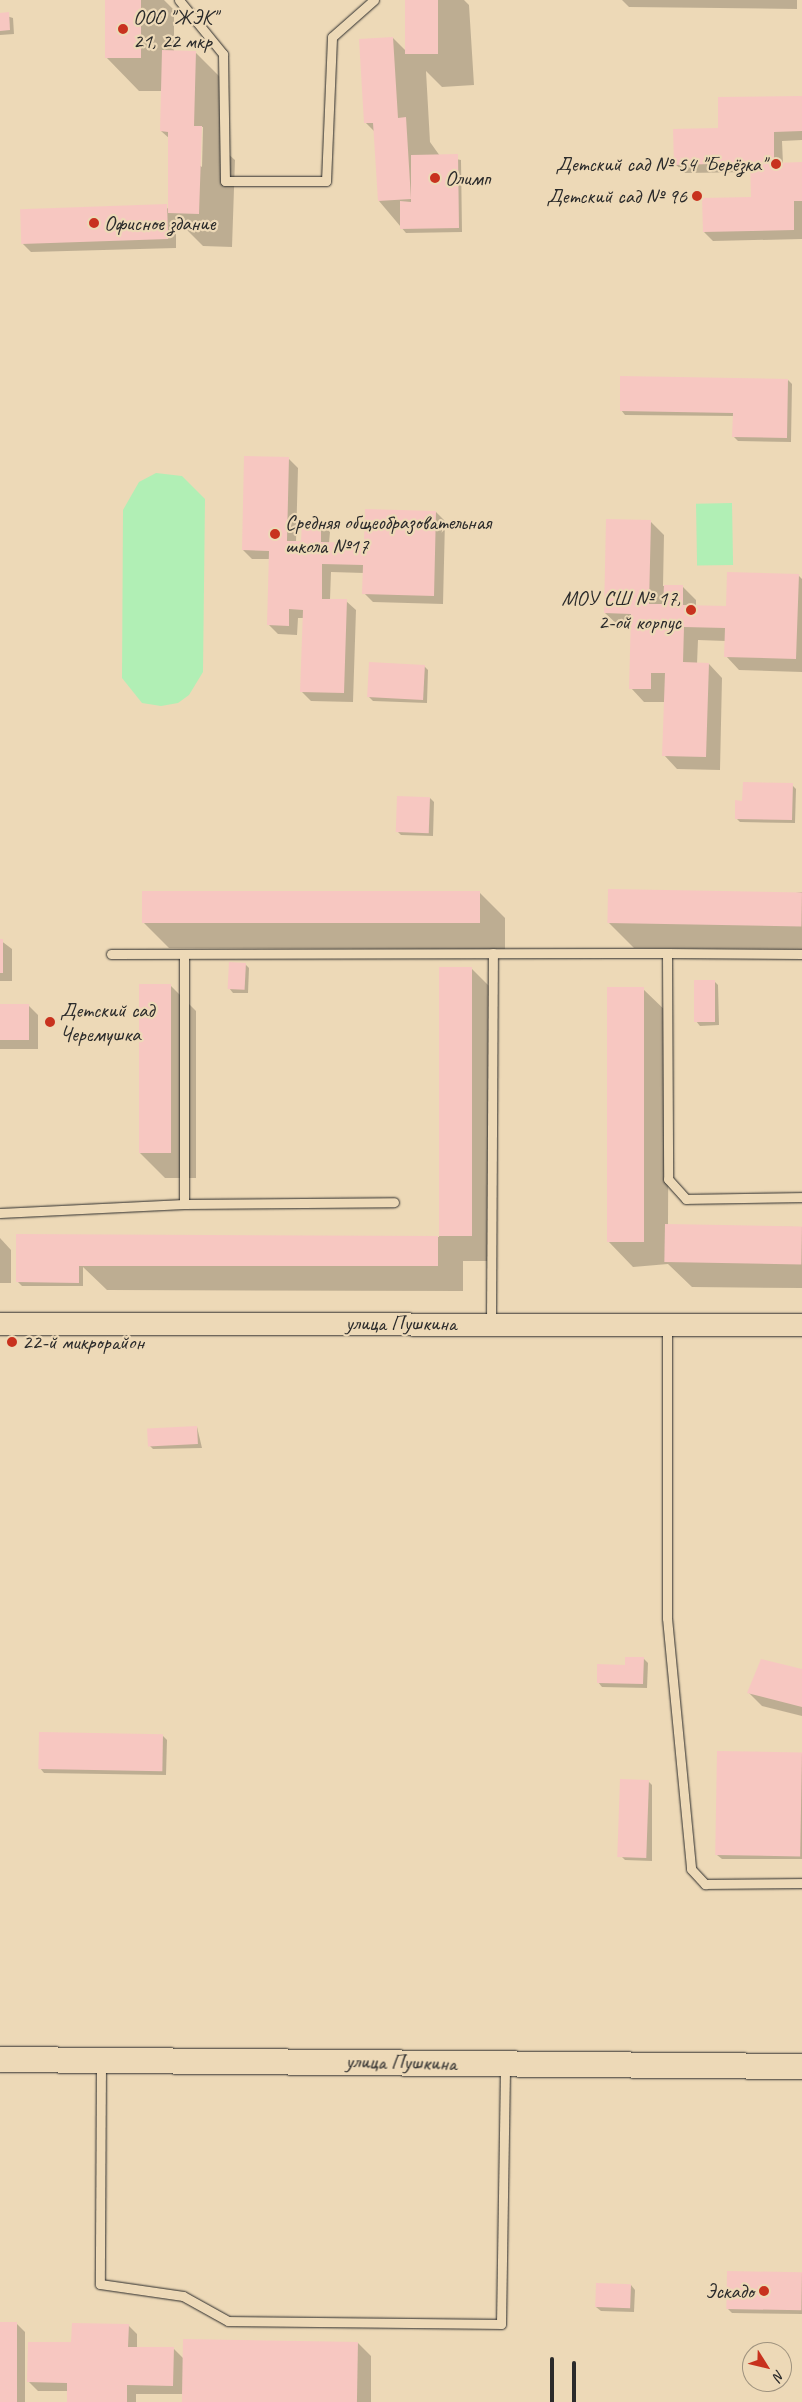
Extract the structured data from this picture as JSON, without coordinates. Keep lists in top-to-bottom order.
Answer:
{
  "streets": {
    "main road": ["улица Пушкина"]
  },
  "places": [
    "ООО \"ЖЭК\" 21, 22 мкр",
    "Детский сад № 54 \"Берёзка\"",
    "Олимп",
    "Детский сад № 96",
    "Офисное здание",
    "Средняя общеобразовательная школа №17",
    "МОУ СШ № 17, 2-ой корпус",
    "Детский сад Черемушка",
    "22-й микрорайон",
    "Эскадо"
  ],
  "north": "bottom right"
}
